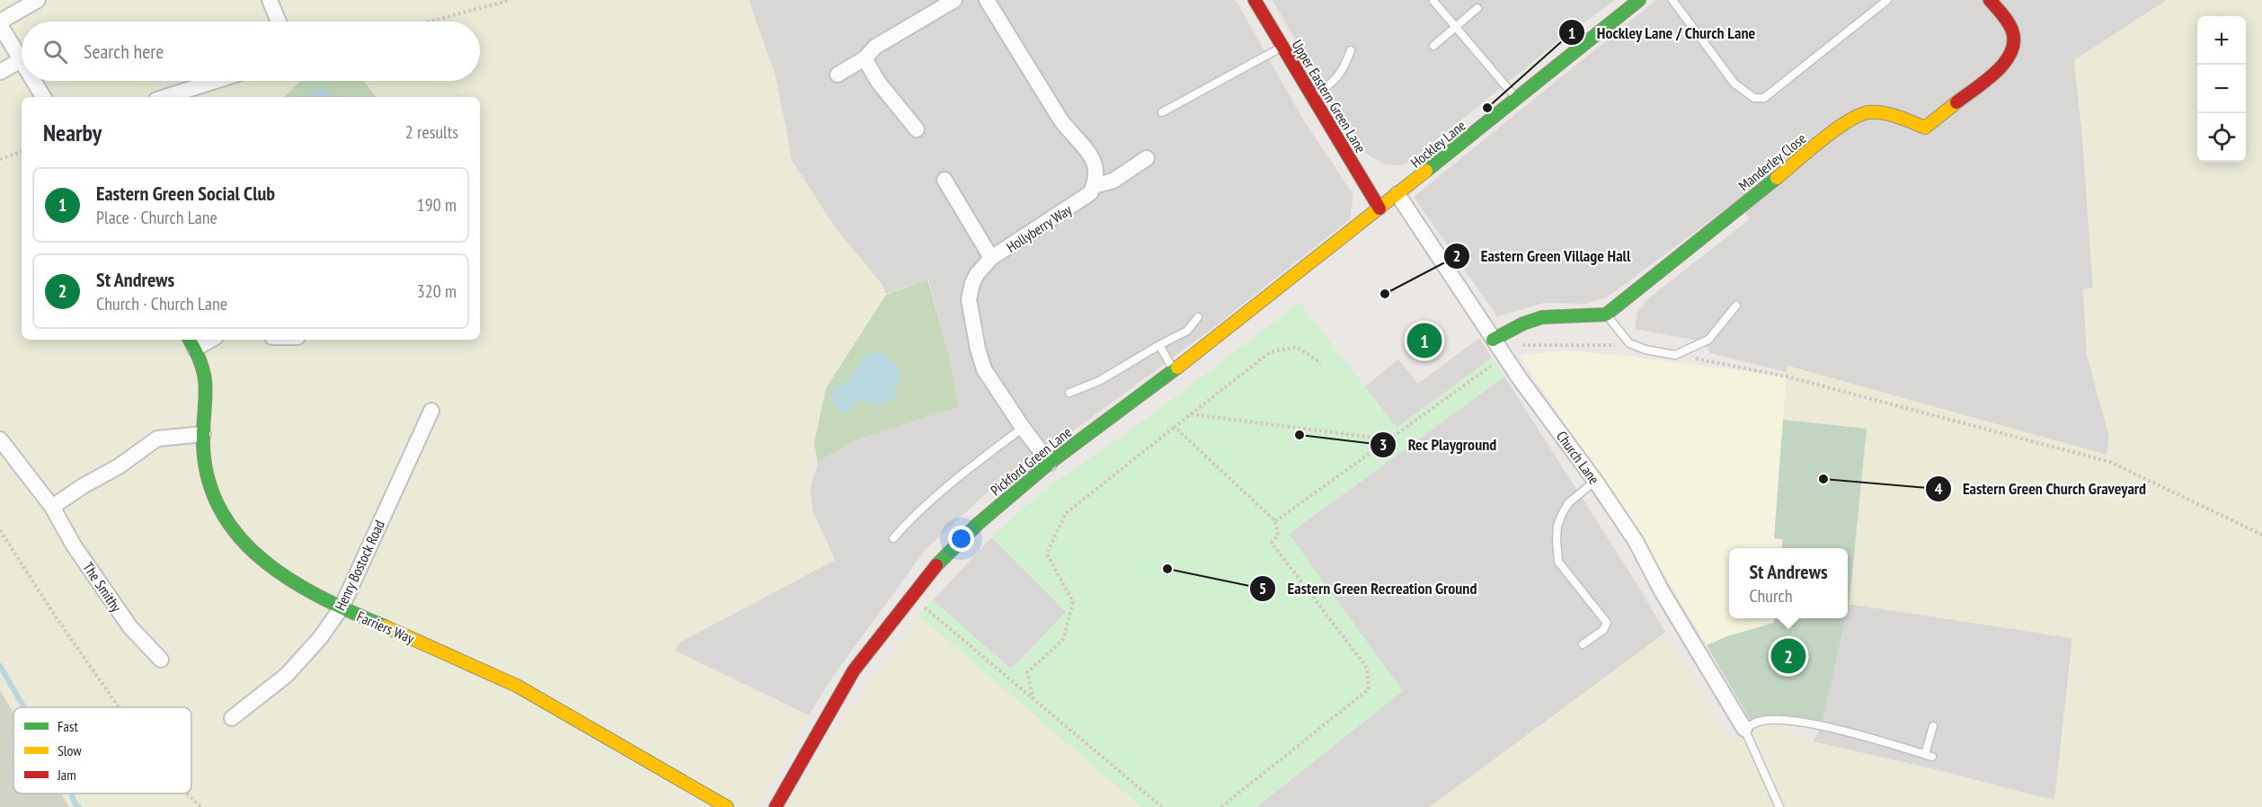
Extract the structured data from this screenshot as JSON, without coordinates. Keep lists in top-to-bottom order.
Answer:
{
  "streets": {
    "street": [
      "Upper Eastern Green Lane",
      "Hockley Lane",
      "Manderley Close",
      "Hollyberry Way",
      "Church Lane",
      "Pickford Green Lane",
      "Henry Bostock Road",
      "The Smithy",
      "Farriers Way"
    ]
  },
  "crossings": [
    ["Upper Eastern Green Lane", "Hockley Lane"],
    ["Upper Eastern Green Lane", "Pickford Green Lane"],
    ["Hockley Lane", "Church Lane"],
    ["Hockley Lane", "Pickford Green Lane"],
    ["Hollyberry Way", "Pickford Green Lane"],
    ["Henry Bostock Road", "Farriers Way"]
  ],
  "places": [
    "Hockley Lane / Church Lane",
    "Eastern Green Village Hall",
    "Rec Playground",
    "Eastern Green Church Graveyard",
    "Eastern Green Recreation Ground"
  ],
  "legend": ["Fast", "Slow", "Jam"],
  "page": {
    "map_buttons": ["+", "−"],
    "search": "Search here",
    "heading": ["Nearby", "2 results"],
    "list": [
      {
        "mark": "1",
        "name": "Eastern Green Social Club",
        "note": "Place · Church Lane",
        "value": "190 m"
      },
      {
        "mark": "2",
        "name": "St Andrews",
        "note": "Church · Church Lane",
        "value": "320 m"
      }
    ],
    "pins": ["1", "2"],
    "popup": ["St Andrews", "Church"]
  }
}
